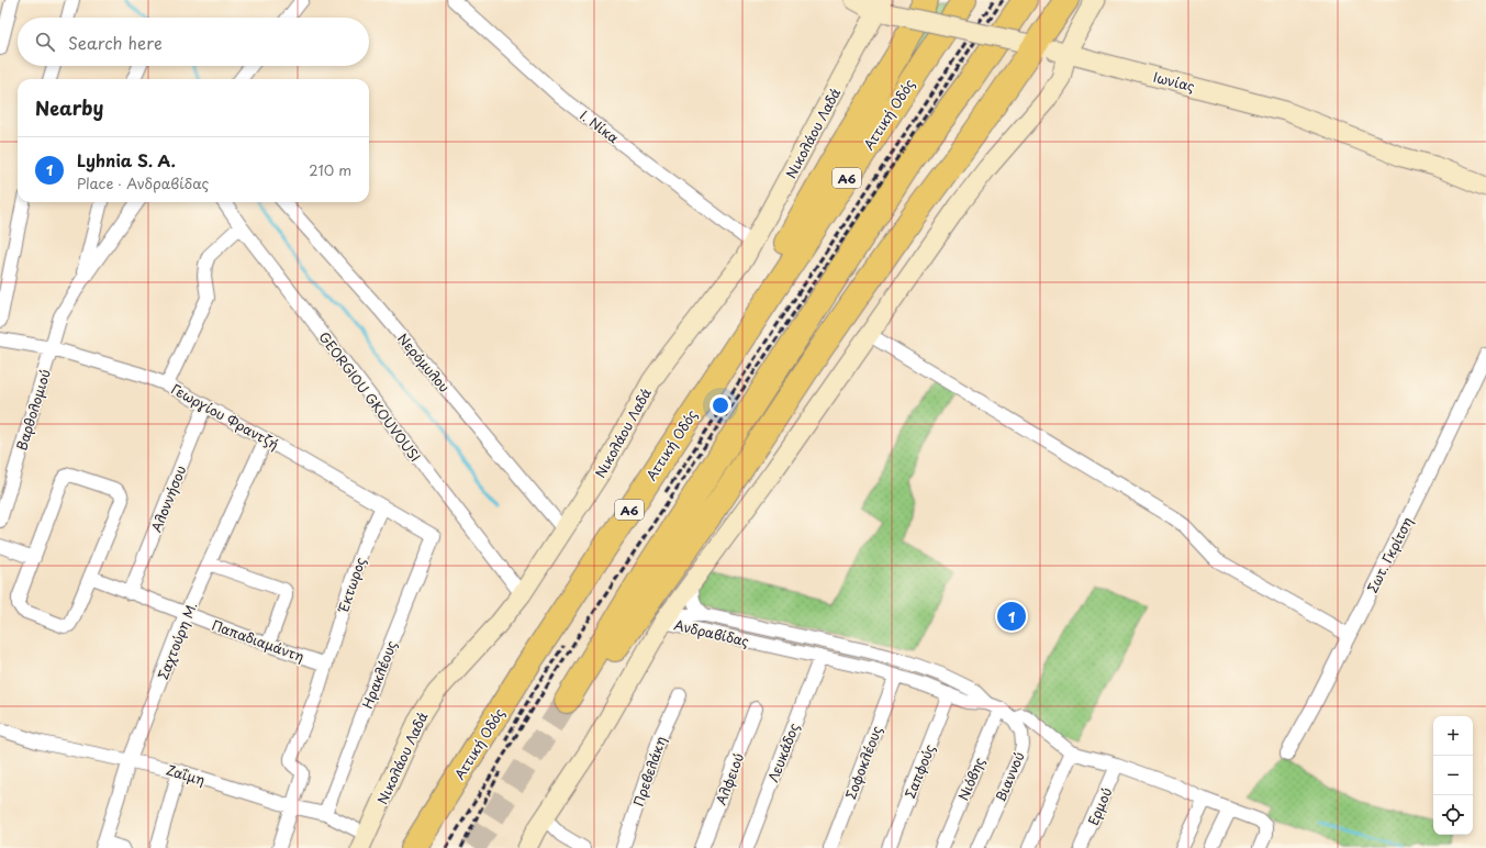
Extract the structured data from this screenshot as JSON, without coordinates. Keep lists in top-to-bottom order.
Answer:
{
  "streets": {
    "highway": ["Αττική Οδός", "Α6"],
    "street": [
      "Ιωνίας",
      "Ι. Νίκα",
      "Νικολάου Λαδά",
      "Νερόμυλου",
      "GEORGIOU GKOUVOUSI",
      "Βαρθολομιού",
      "Γεωργίου Φραντζή",
      "Αλοννήσου",
      "Σωτ. Γκρίτση",
      "Έκτωρος",
      "Ανδραβίδας",
      "Σαχτούρη Μ.",
      "Παπαδιαμάντη",
      "Ηρακλέους",
      "Λευκάδος",
      "Σοφοκλέους",
      "Πρεβελάκη",
      "Σαπφούς",
      "Ζαΐμη",
      "Βιαννού",
      "Αλφειού",
      "Νιόβης",
      "Ερμού"
    ]
  },
  "crossings": [
    ["Ιωνίας", "Νικολάου Λαδά"],
    ["Ι. Νίκα", "Νικολάου Λαδά"],
    ["Νικολάου Λαδά", "Νερόμυλου"],
    ["Νικολάου Λαδά", "GEORGIOU GKOUVOUSI"],
    ["Νικολάου Λαδά", "Ζαΐμη"],
    ["Βαρθολομιού", "Γεωργίου Φραντζή"],
    ["Γεωργίου Φραντζή", "Αλοννήσου"],
    ["Γεωργίου Φραντζή", "Έκτωρος"],
    ["Γεωργίου Φραντζή", "Σαχτούρη Μ."],
    ["Γεωργίου Φραντζή", "Ηρακλέους"],
    ["Αλοννήσου", "Παπαδιαμάντη"],
    ["Έκτωρος", "Παπαδιαμάντη"],
    ["Έκτωρος", "Ζαΐμη"],
    ["Ανδραβίδας", "Λευκάδος"],
    ["Ανδραβίδας", "Σοφοκλέους"],
    ["Ανδραβίδας", "Σαπφούς"],
    ["Ανδραβίδας", "Νιόβης"],
    ["Σαχτούρη Μ.", "Παπαδιαμάντη"],
    ["Σαχτούρη Μ.", "Ζαΐμη"],
    ["Ηρακλέους", "Ζαΐμη"]
  ],
  "page": {
    "search": "Search here",
    "heading": "Nearby",
    "list": [
      {
        "mark": "1",
        "name": "Lyhnia S. A.",
        "note": "Place · Ανδραβίδας",
        "value": "210 m"
      }
    ],
    "pins": "1",
    "map_buttons": ["+", "−"]
  }
}
